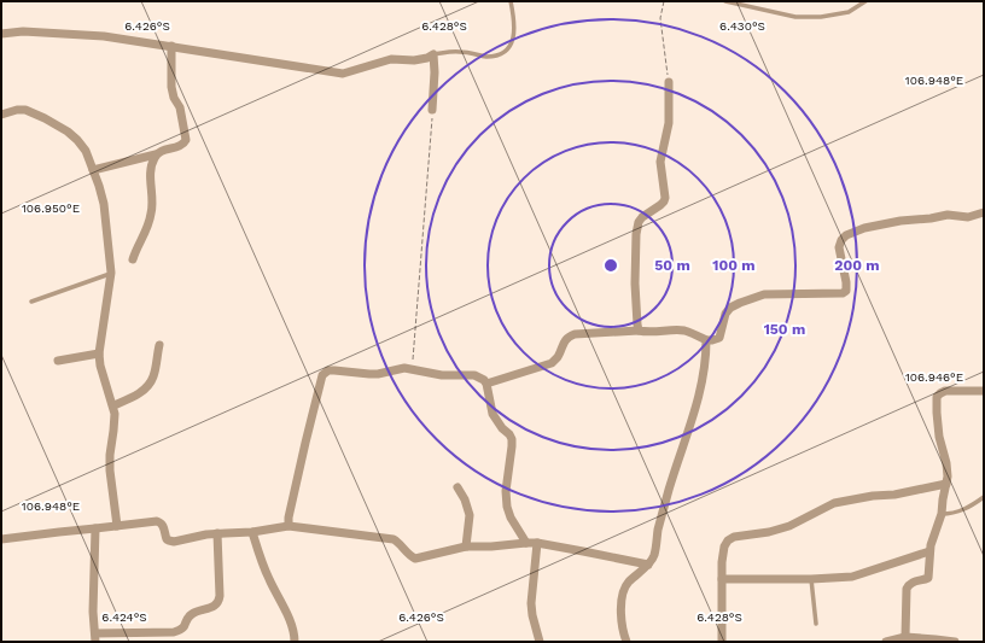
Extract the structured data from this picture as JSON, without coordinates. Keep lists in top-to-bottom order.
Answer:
{
  "coordinates": [
    "6.426°S",
    "6.428°S",
    "6.430°S",
    "106.948°E",
    "106.950°E",
    "106.946°E",
    "6.424°S"
  ],
  "rings": [
    "50 m",
    "100 m",
    "200 m",
    "150 m"
  ]
}
